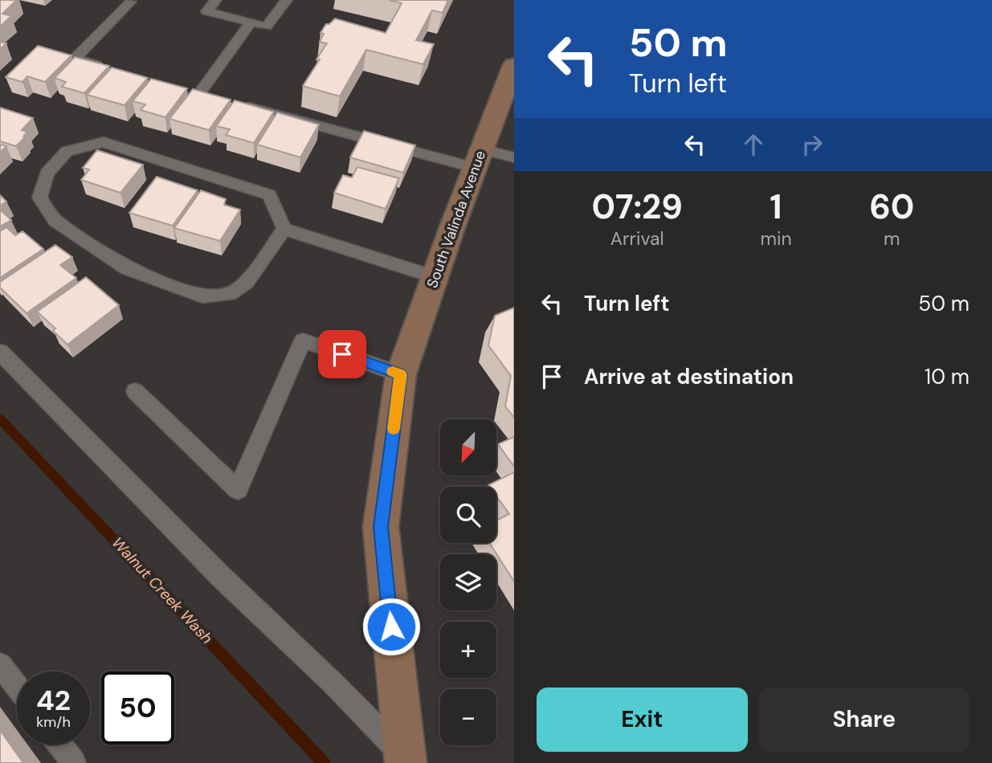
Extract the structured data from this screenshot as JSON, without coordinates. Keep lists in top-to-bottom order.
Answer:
{
  "streets": {
    "main road": ["South Valinda Avenue"]
  },
  "water": ["Walnut Creek Wash"],
  "north": "bottom left",
  "page": {
    "turn": ["50 m", "Turn left"],
    "eta": [
      "07:29",
      "Arrival",
      "1",
      "min",
      "60",
      "m"
    ],
    "list": [
      {
        "name": "Turn left",
        "value": "50 m"
      },
      {
        "name": "Arrive at destination",
        "value": "10 m"
      }
    ],
    "map_buttons": ["+", "−"],
    "speed": "42 km/h",
    "limit": "50",
    "buttons": ["Exit", "Share"]
  }
}
